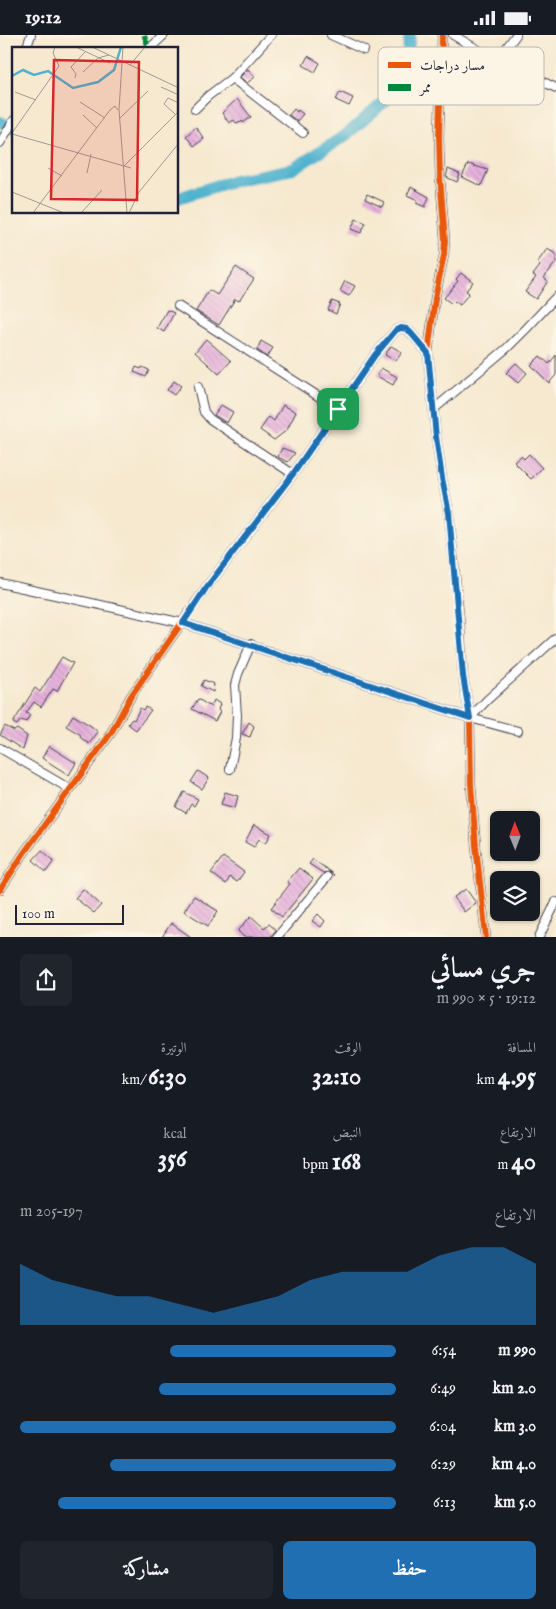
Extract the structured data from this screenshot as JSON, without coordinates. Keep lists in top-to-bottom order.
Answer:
{
  "legend": ["مسار دراجات", "ممر"],
  "scale_bar": "100 m",
  "north": "top",
  "page": {
    "status": "19:12",
    "scale": "100 m",
    "heading": ["جري مسائي", "19:12 · 5 × 990 m"],
    "stats": [
      ["المسافة", "4.95 km"],
      ["الوقت", "32:10"],
      ["الوتيرة", "6:30 /km"],
      ["الارتفاع", "40 m"],
      ["النبض", "168 bpm"],
      ["kcal", "356"]
    ],
    "chart": ["الارتفاع", "197–205 m"],
    "list": [
      {
        "name": "990 m",
        "note": "6:54"
      },
      {
        "name": "2.0 km",
        "note": "6:49"
      },
      {
        "name": "3.0 km",
        "note": "6:04"
      },
      {
        "name": "4.0 km",
        "note": "6:29"
      },
      {
        "name": "5.0 km",
        "note": "6:13"
      }
    ],
    "buttons": ["حفظ", "مشاركة"]
  }
}
